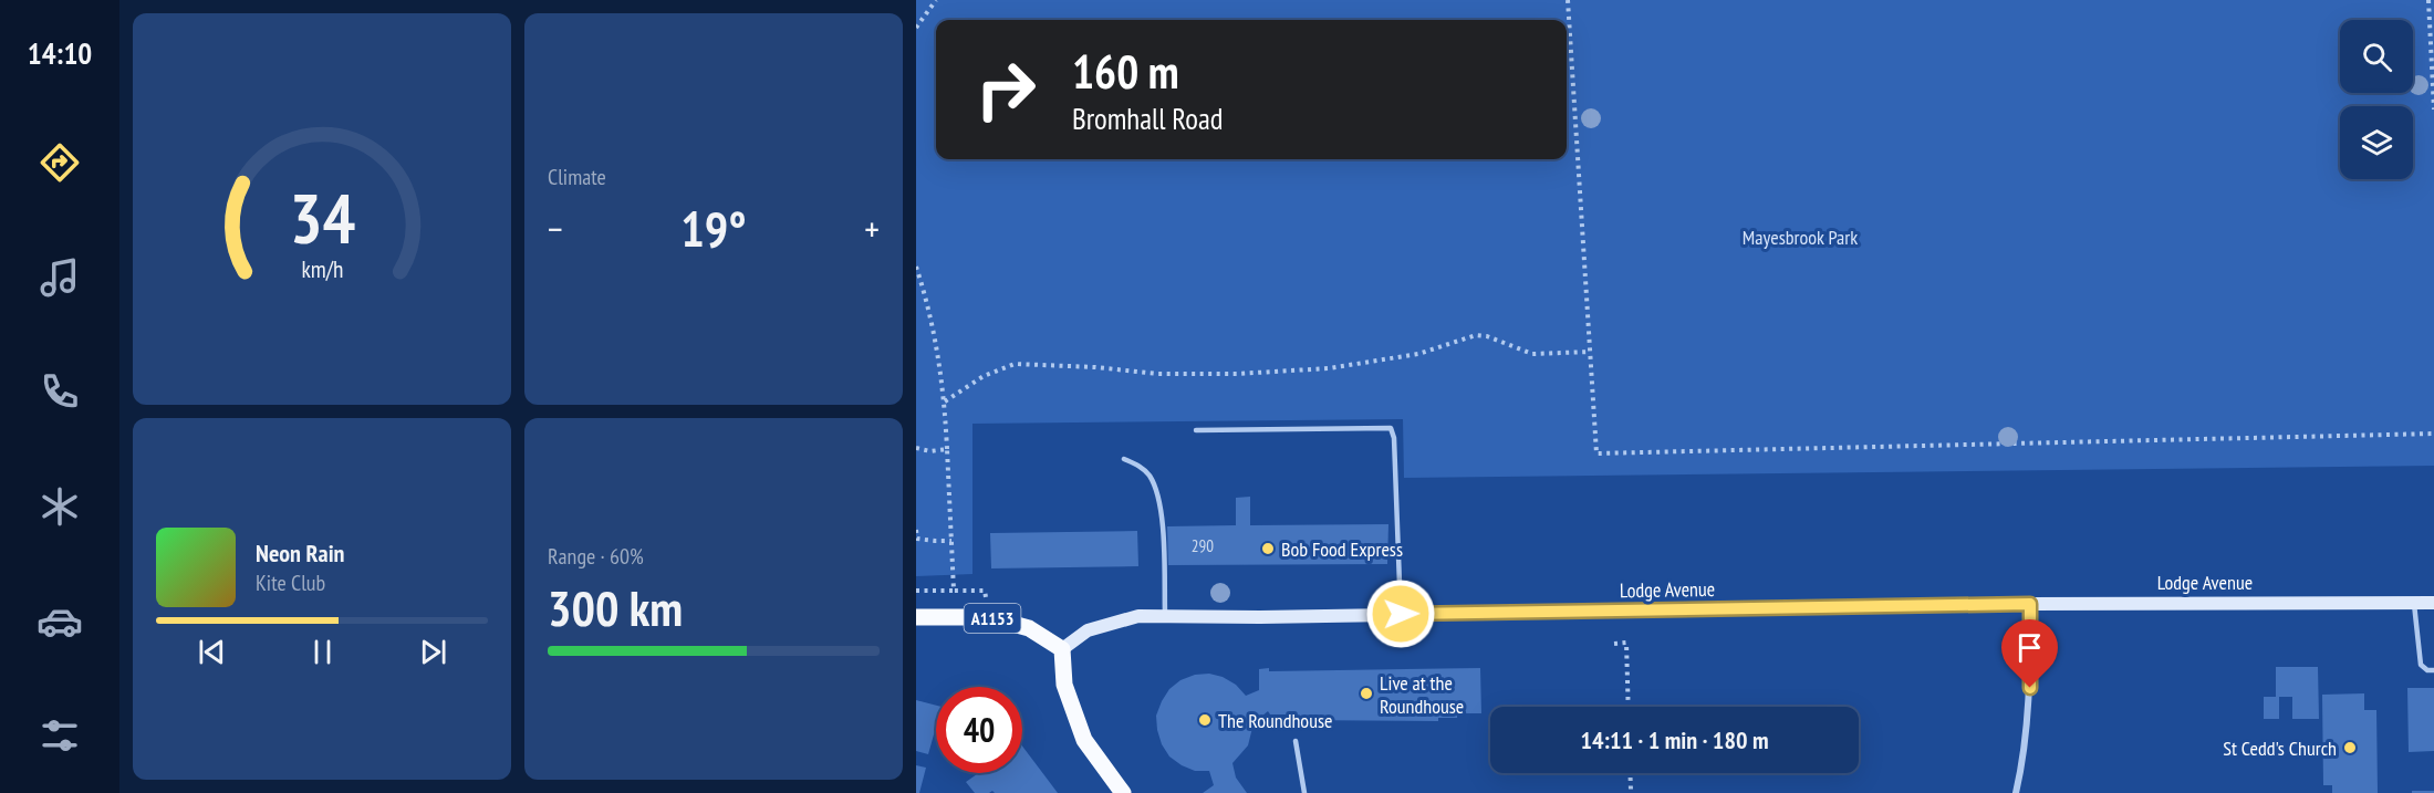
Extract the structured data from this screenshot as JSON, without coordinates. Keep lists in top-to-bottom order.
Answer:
{
  "streets": {
    "main road": ["A1153"],
    "street": ["Lodge Avenue"]
  },
  "crossings": [
    ["Lodge Avenue", "A1153"]
  ],
  "parks": ["Mayesbrook Park"],
  "places": [
    "Bob Food Express",
    "Live at the Roundhouse",
    "The Roundhouse",
    "St Cedd's Church"
  ],
  "house_numbers": ["290"],
  "page": {
    "tabs": "14:10",
    "tile": [
      "Climate",
      ["Range · 60%", "300 km"]
    ],
    "turn": ["160 m", "Bromhall Road"],
    "heat": ["−", "19°", "+"],
    "song": ["Neon Rain", "Kite Club"],
    "limit": "40",
    "trip": "14:11 · 1 min · 180 m",
    "gauge": ["34", "km/h"]
  }
}
